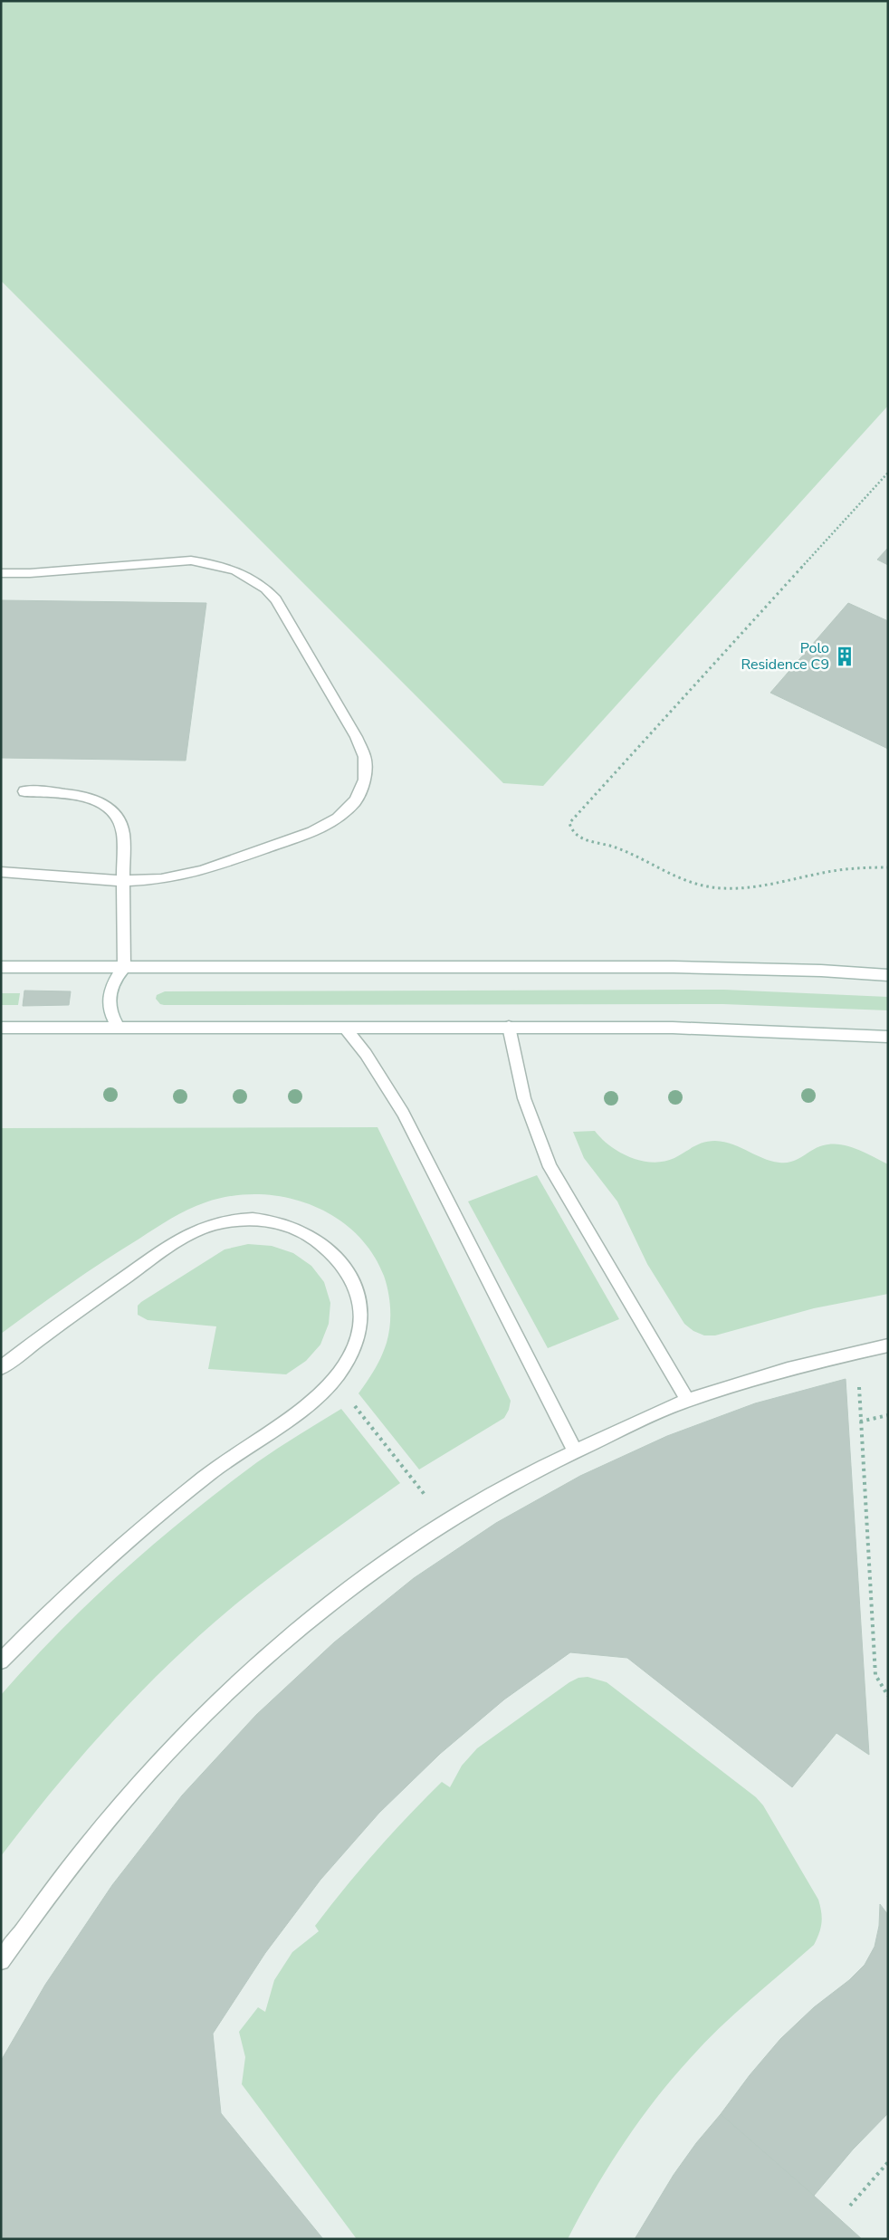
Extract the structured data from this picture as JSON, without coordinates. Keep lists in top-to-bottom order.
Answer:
{
  "places": {
    "building": ["Polo Residence C9"]
  }
}
